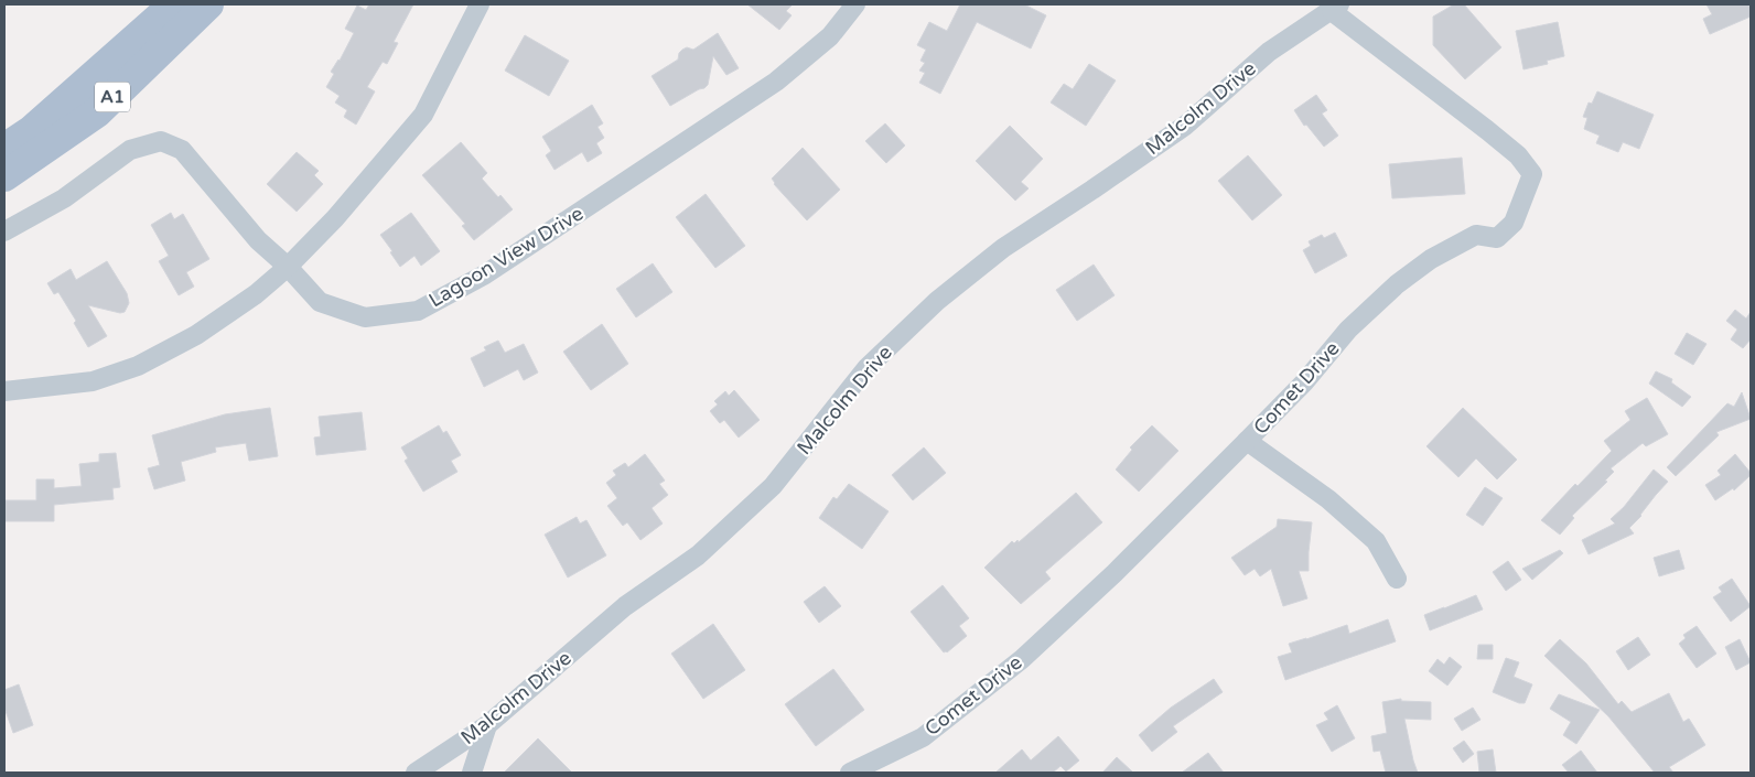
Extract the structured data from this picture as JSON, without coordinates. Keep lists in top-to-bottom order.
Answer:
{
  "streets": {
    "main road": ["A1"],
    "street": ["Malcolm Drive", "Lagoon View Drive", "Comet Drive"]
  },
  "crossings": [
    ["Malcolm Drive", "Comet Drive"]
  ]
}
